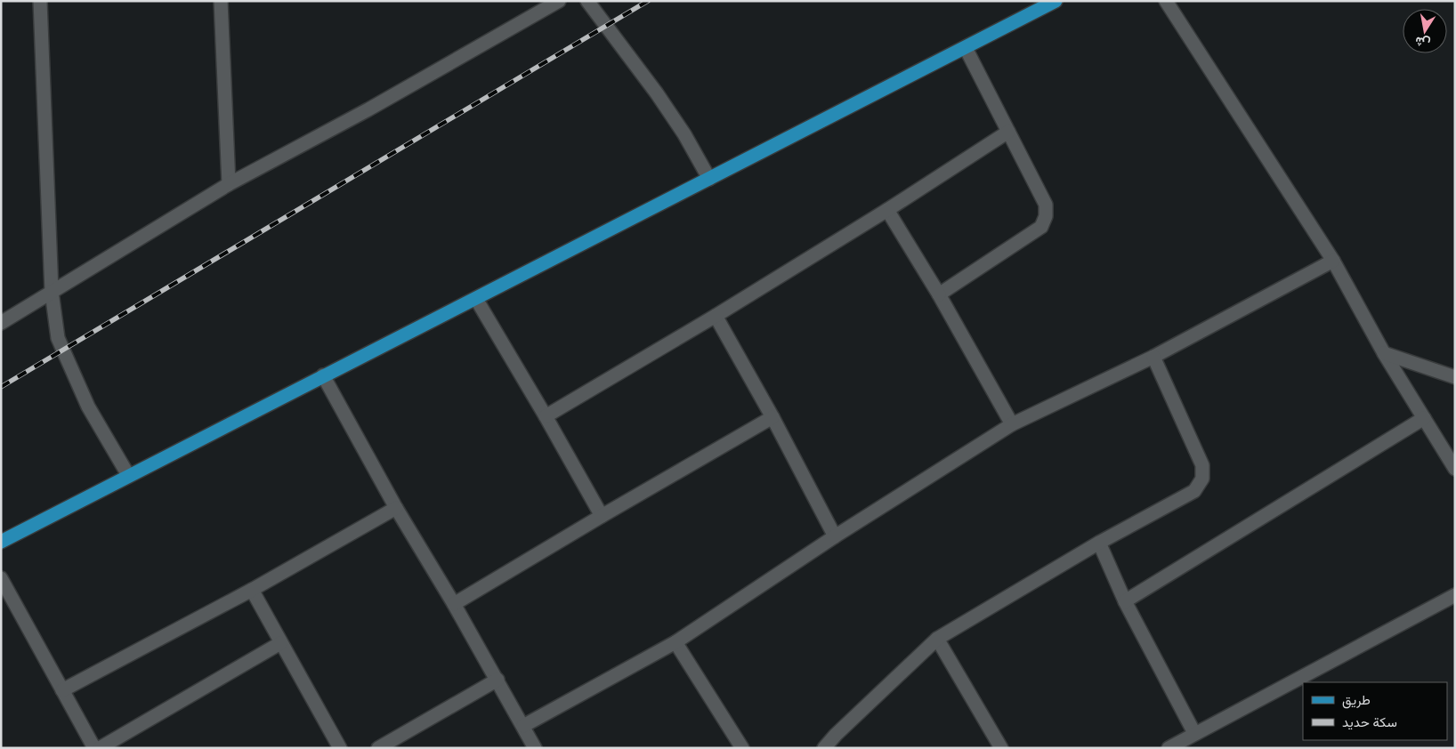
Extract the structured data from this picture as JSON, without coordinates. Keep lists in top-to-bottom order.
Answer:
{
  "legend": ["طريق", "سكة حديد"],
  "north": "bottom"
}
